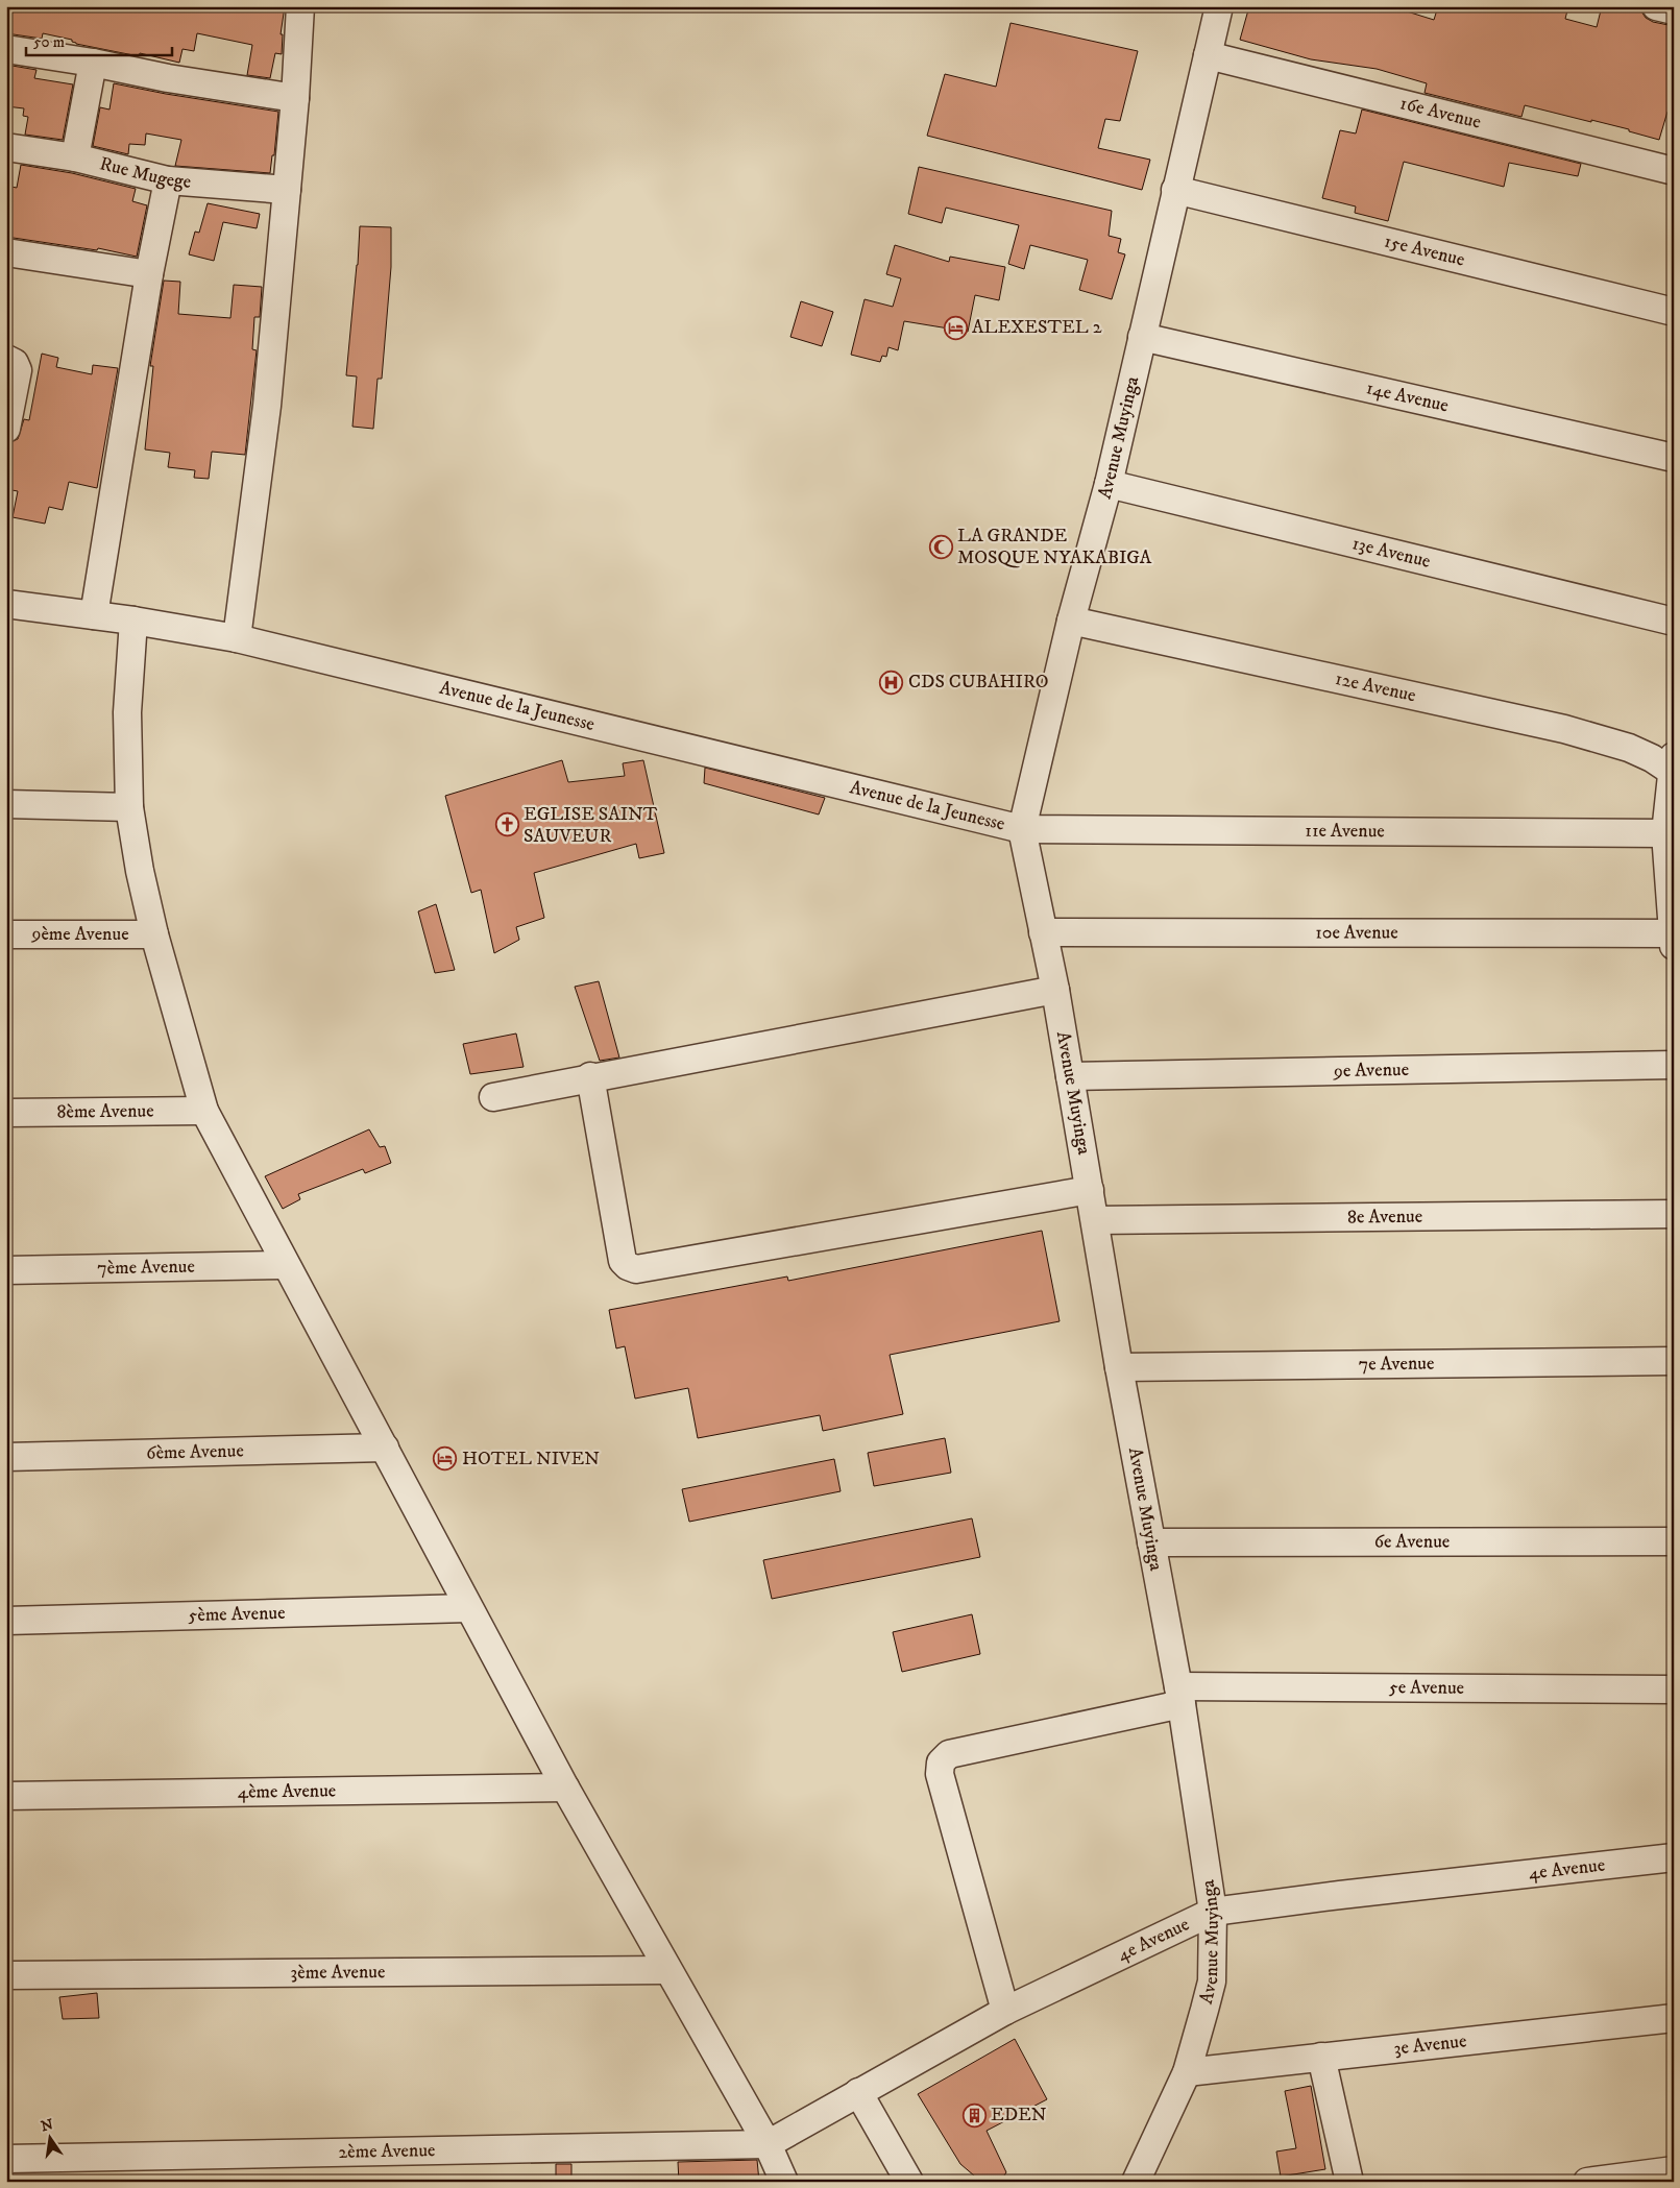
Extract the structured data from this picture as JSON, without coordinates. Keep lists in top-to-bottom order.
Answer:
{
  "streets": {
    "street": [
      "16e Avenue",
      "Rue Mugege",
      "15e Avenue",
      "14e Avenue",
      "Avenue Muyinga",
      "13e Avenue",
      "12e Avenue",
      "Avenue de la Jeunesse",
      "11e Avenue",
      "10e Avenue",
      "9ème Avenue",
      "9e Avenue",
      "8ème Avenue",
      "8e Avenue",
      "7ème Avenue",
      "7e Avenue",
      "6ème Avenue",
      "6e Avenue",
      "5ème Avenue",
      "5e Avenue",
      "4ème Avenue",
      "4e Avenue",
      "3ème Avenue",
      "3e Avenue",
      "2ème Avenue"
    ]
  },
  "crossings": [
    ["16e Avenue", "Avenue Muyinga"],
    ["15e Avenue", "Avenue Muyinga"],
    ["14e Avenue", "Avenue Muyinga"],
    ["Avenue Muyinga", "13e Avenue"],
    ["Avenue Muyinga", "12e Avenue"],
    ["Avenue Muyinga", "Avenue de la Jeunesse"],
    ["Avenue Muyinga", "11e Avenue"],
    ["Avenue Muyinga", "10e Avenue"],
    ["Avenue Muyinga", "9e Avenue"],
    ["Avenue Muyinga", "8e Avenue"],
    ["Avenue Muyinga", "7e Avenue"],
    ["Avenue Muyinga", "6e Avenue"],
    ["Avenue Muyinga", "5e Avenue"],
    ["Avenue Muyinga", "4e Avenue"],
    ["Avenue Muyinga", "3e Avenue"],
    ["Avenue de la Jeunesse", "11e Avenue"],
    ["5e Avenue", "4e Avenue"],
    ["4e Avenue", "2ème Avenue"]
  ],
  "places": {
    "hotel": ["ALEXESTEL 2", "HOTEL NIVEN"],
    "mosque": ["LA GRANDE MOSQUE NYAKABIGA"],
    "hospital": ["CDS CUBAHIRO"],
    "church": ["EGLISE SAINT SAUVEUR"],
    "building": ["EDEN"]
  },
  "scale_bar": "50 m",
  "north": "top"
}
